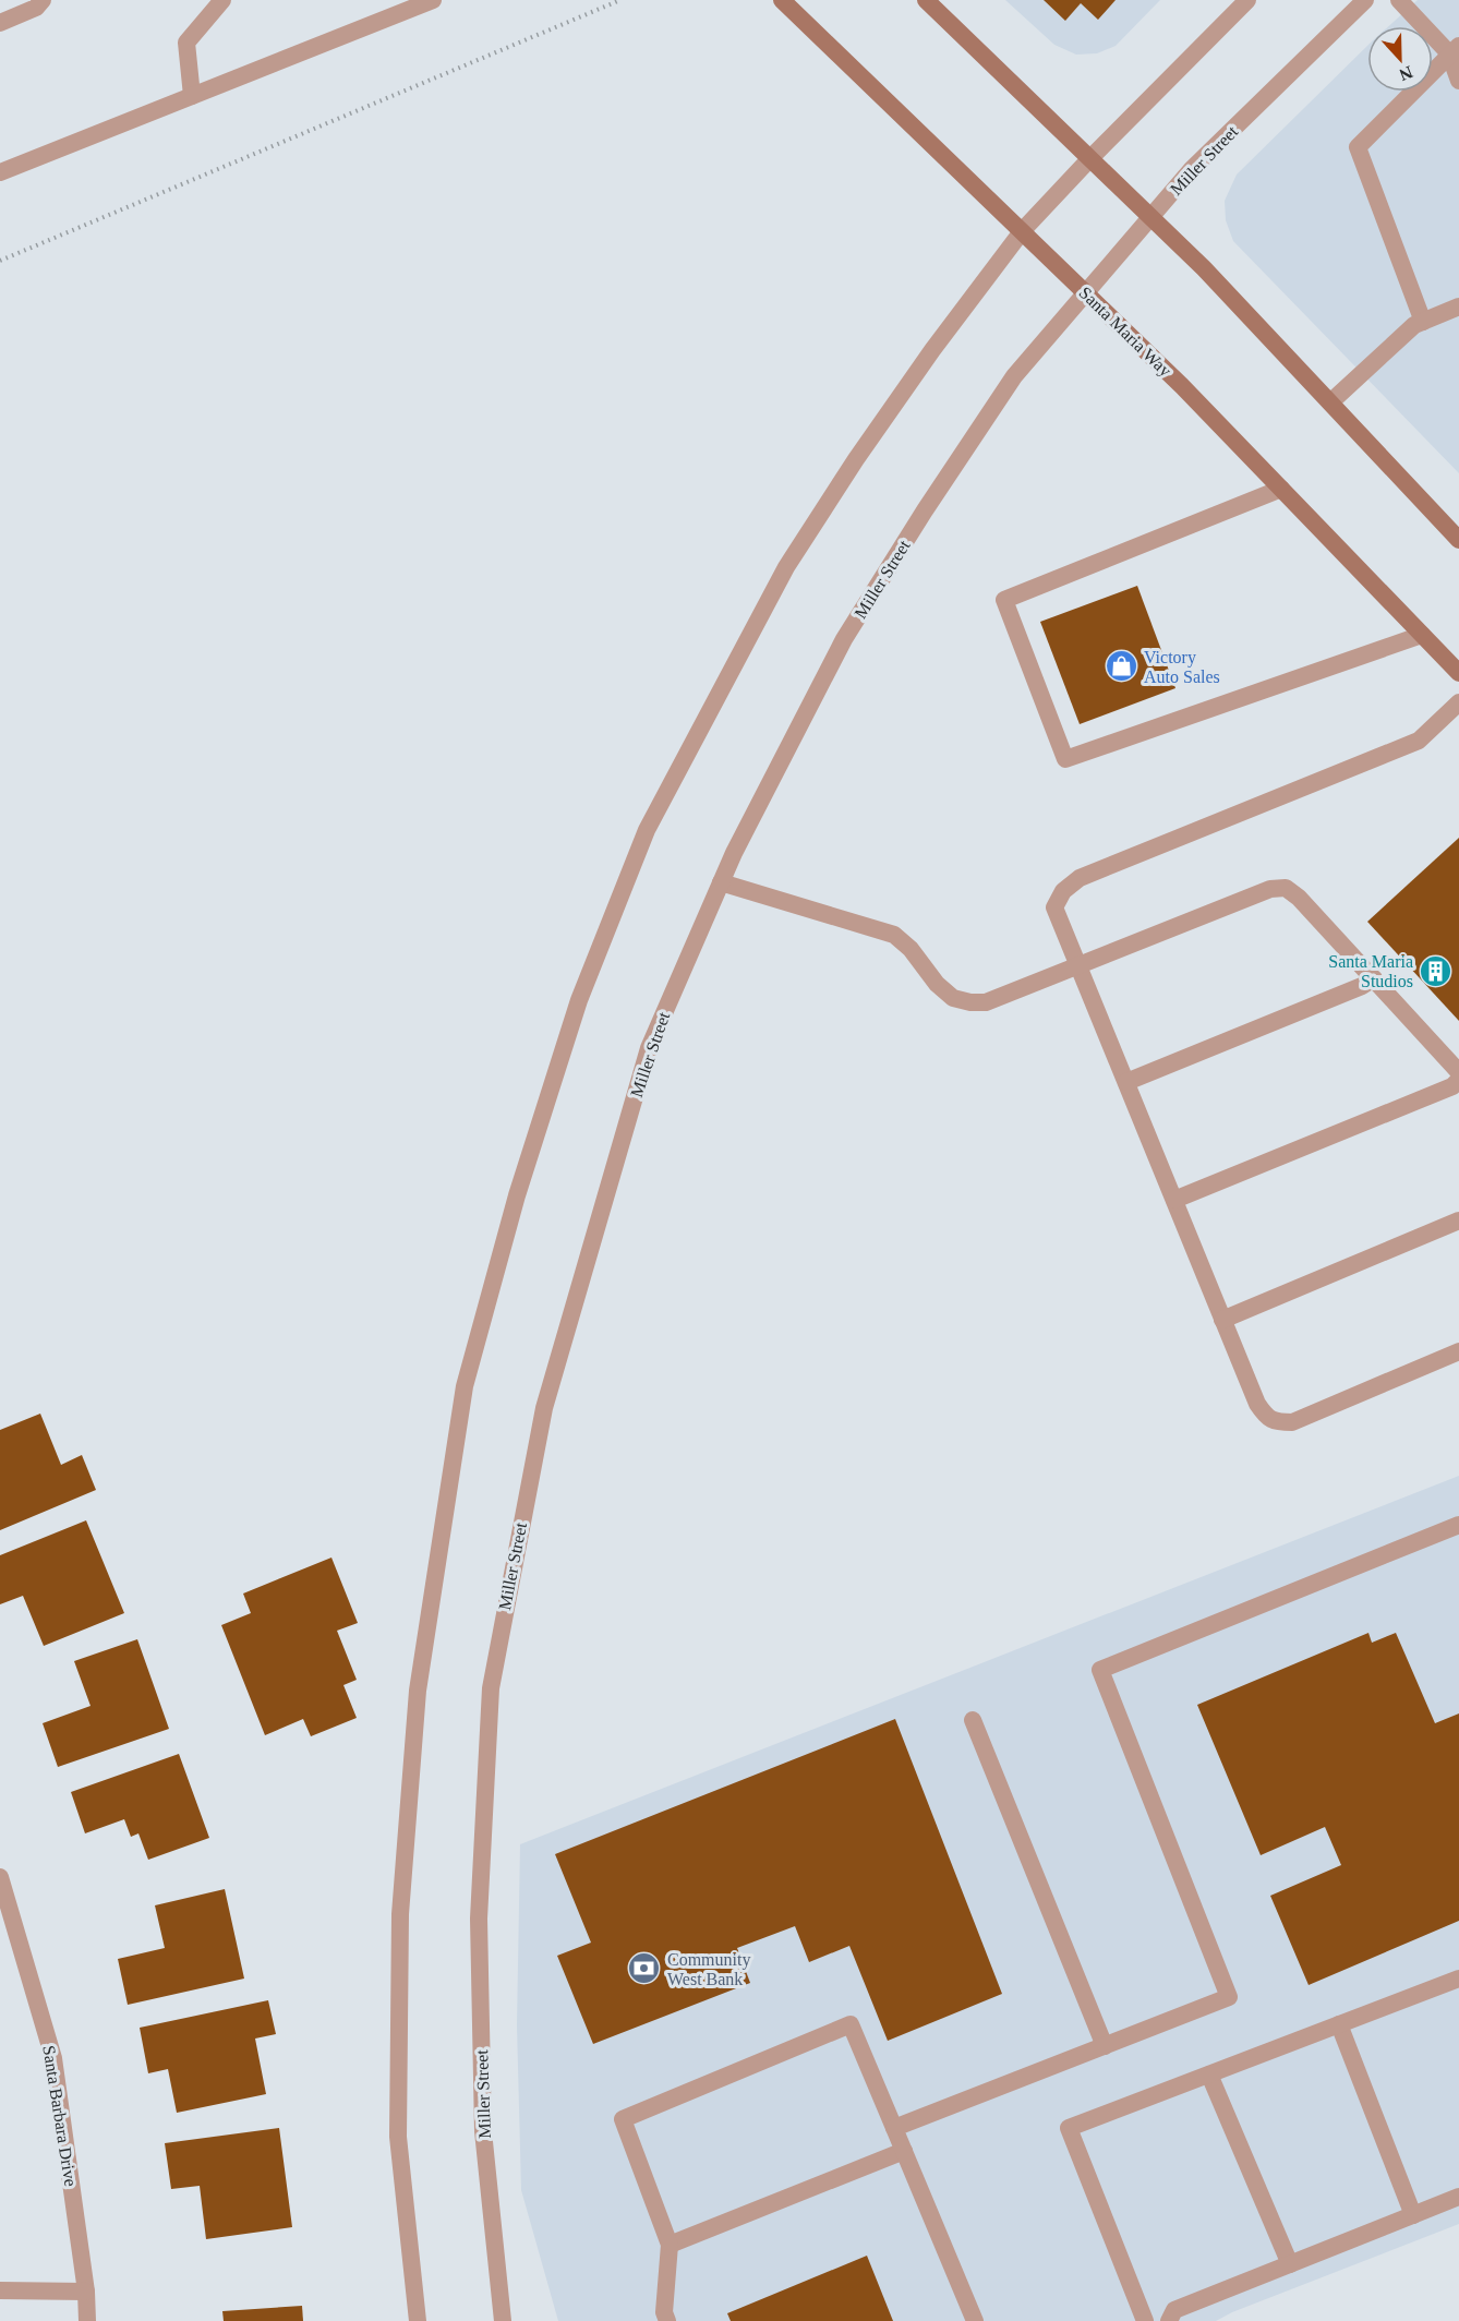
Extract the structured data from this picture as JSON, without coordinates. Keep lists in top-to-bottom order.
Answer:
{
  "streets": {
    "main road": ["Santa Maria Way"],
    "street": ["Miller Street", "Santa Barbara Drive"]
  },
  "crossings": [
    ["Miller Street", "Santa Maria Way"]
  ],
  "places": {
    "shop": ["Victory Auto Sales"],
    "building": ["Santa Maria Studios"],
    "bank": ["Community West Bank"]
  },
  "north": "bottom"
}
